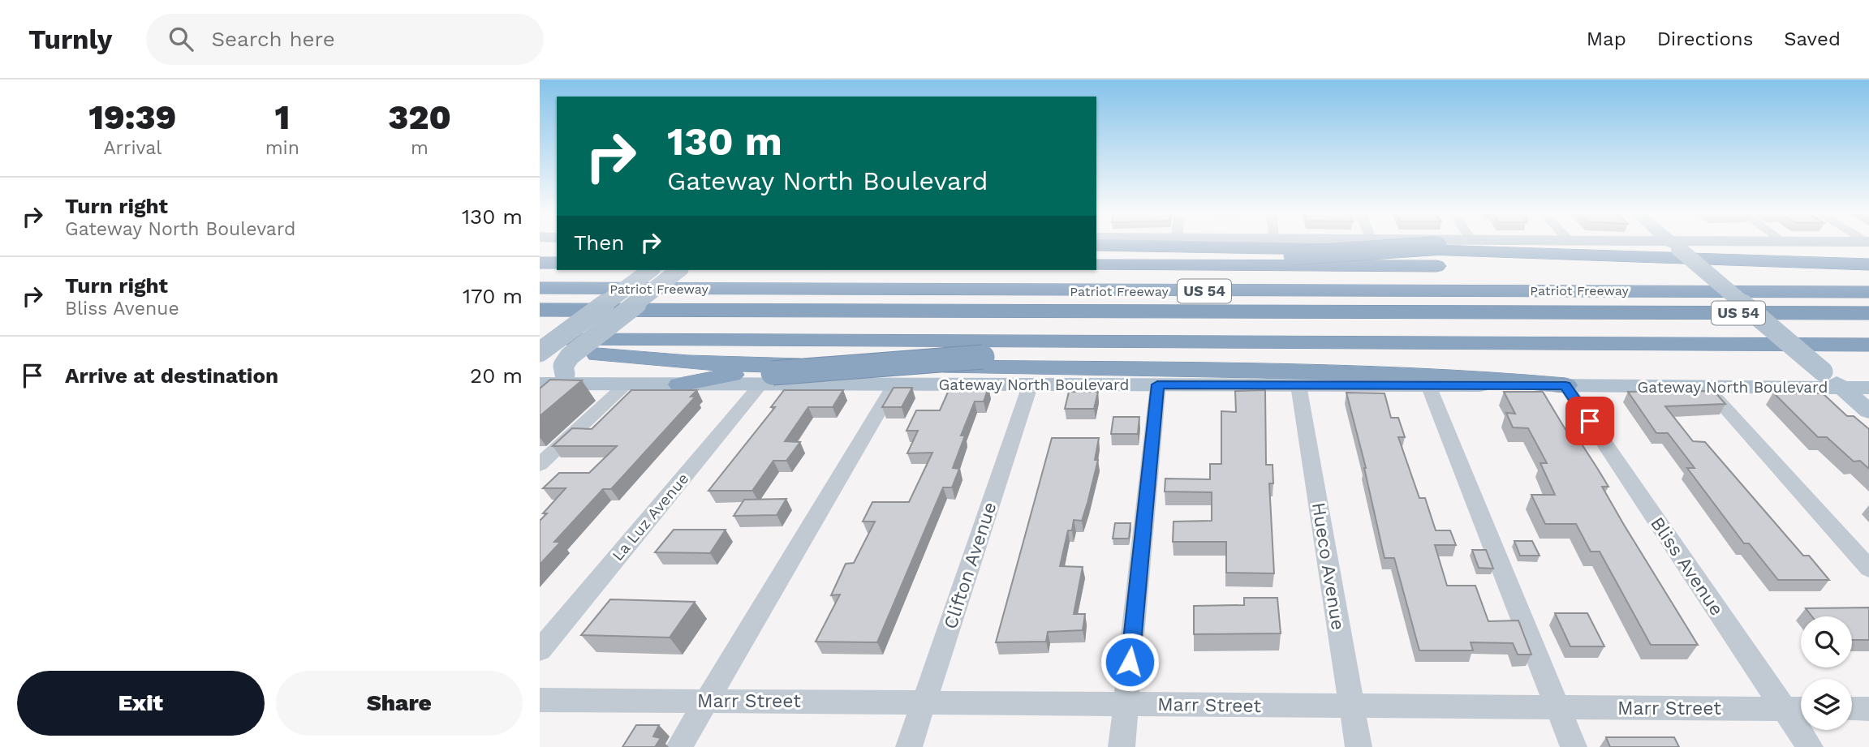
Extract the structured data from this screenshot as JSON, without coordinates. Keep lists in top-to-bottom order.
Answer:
{
  "streets": {
    "highway": ["Patriot Freeway", "US 54"],
    "main road": ["Gateway North Boulevard"],
    "street": [
      "La Luz Avenue",
      "Clifton Avenue",
      "Hueco Avenue",
      "Bliss Avenue",
      "Marr Street"
    ]
  },
  "crossings": [
    ["Gateway North Boulevard", "La Luz Avenue"],
    ["Gateway North Boulevard", "Clifton Avenue"],
    ["Gateway North Boulevard", "Hueco Avenue"],
    ["Gateway North Boulevard", "Bliss Avenue"],
    ["Clifton Avenue", "Marr Street"],
    ["Hueco Avenue", "Marr Street"],
    ["Bliss Avenue", "Marr Street"]
  ],
  "page": {
    "header": "Turnly",
    "search": "Search here",
    "nav": ["Map", "Directions", "Saved"],
    "eta": [
      "19:39",
      "Arrival",
      "1",
      "min",
      "320",
      "m"
    ],
    "turn": ["130 m", "Gateway North Boulevard"],
    "list": [
      {
        "name": "Turn right",
        "note": "Gateway North Boulevard",
        "value": "130 m"
      },
      {
        "name": "Turn right",
        "note": "Bliss Avenue",
        "value": "170 m"
      },
      {
        "name": "Arrive at destination",
        "value": "20 m"
      }
    ],
    "then": "Then",
    "buttons": ["Exit", "Share"]
  }
}
